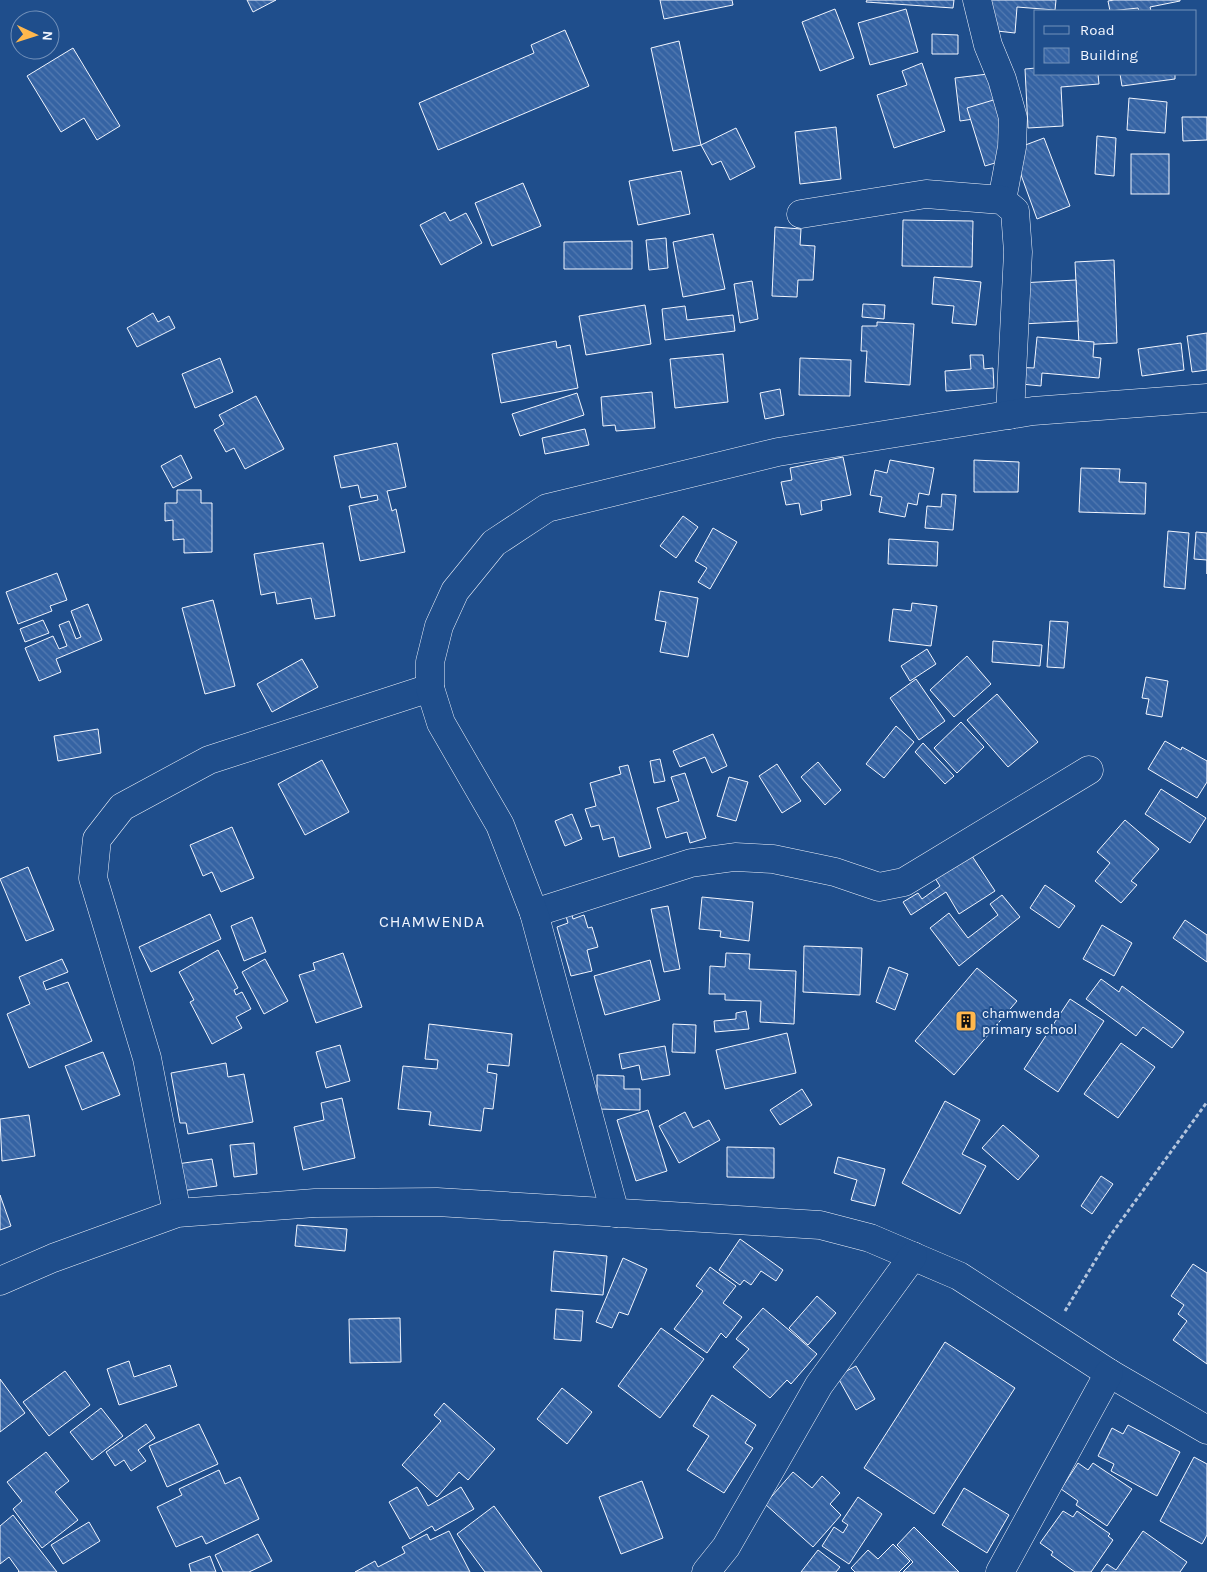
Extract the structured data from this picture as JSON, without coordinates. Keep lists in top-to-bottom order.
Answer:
{
  "districts": ["CHAMWENDA"],
  "places": {
    "building": ["chamwenda primary school"]
  },
  "legend": ["Road", "Building"],
  "north": "right"
}
